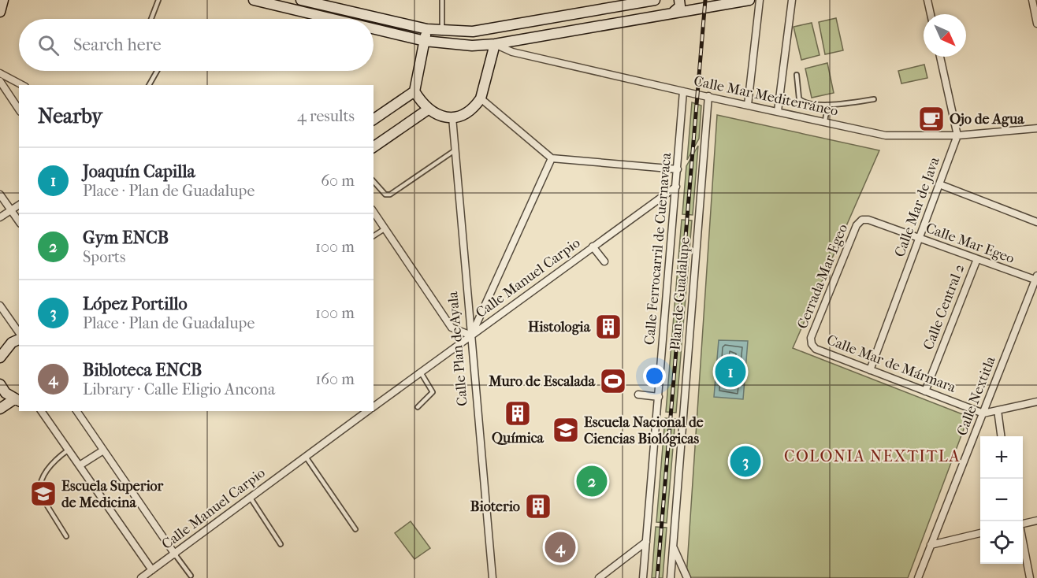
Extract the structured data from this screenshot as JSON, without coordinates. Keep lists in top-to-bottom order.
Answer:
{
  "streets": {
    "street": [
      "Calle Mar Mediterráneo",
      "Calle Mar de Java",
      "Calle Mar Egeo",
      "Calle Ferrocarril de Cuernavaca",
      "Cerrada Mar Egeo",
      "Calle Manuel Carpio",
      "Plan de Guadalupe",
      "Calle Central 2",
      "Calle Plan de Ayala",
      "Calle Mar de Mármara",
      "Calle Nextitla"
    ]
  },
  "crossings": [
    ["Calle Mar Mediterráneo", "Calle Mar de Java"],
    ["Calle Mar Mediterráneo", "Calle Ferrocarril de Cuernavaca"],
    ["Calle Mar Mediterráneo", "Plan de Guadalupe"],
    ["Calle Mar de Java", "Calle Mar Egeo"],
    ["Calle Mar de Java", "Calle Mar de Mármara"],
    ["Calle Mar Egeo", "Cerrada Mar Egeo"],
    ["Calle Mar Egeo", "Calle Central 2"],
    ["Calle Mar Egeo", "Calle Nextitla"],
    ["Calle Ferrocarril de Cuernavaca", "Calle Manuel Carpio"],
    ["Cerrada Mar Egeo", "Calle Mar de Mármara"],
    ["Calle Manuel Carpio", "Calle Plan de Ayala"],
    ["Calle Central 2", "Calle Mar de Mármara"],
    ["Calle Mar de Mármara", "Calle Nextitla"]
  ],
  "districts": ["COLONIA NEXTITLA"],
  "places": {
    "cafe": ["Ojo de Agua"],
    "building": ["Histologia", "Química", "Bioterio"],
    "sports": ["Muro de Escalada"],
    "school or university": ["Escuela Nacional de Ciencias Biológicas", "Escuela Superior de Medicina"]
  },
  "north": "bottom right",
  "page": {
    "search": "Search here",
    "heading": ["Nearby", "4 results"],
    "list": [
      {
        "mark": "1",
        "name": "Joaquín Capilla",
        "note": "Place · Plan de Guadalupe",
        "value": "60 m"
      },
      {
        "mark": "2",
        "name": "Gym ENCB",
        "note": "Sports",
        "value": "100 m"
      },
      {
        "mark": "3",
        "name": "López Portillo",
        "note": "Place · Plan de Guadalupe",
        "value": "100 m"
      },
      {
        "mark": "4",
        "name": "Bibloteca ENCB",
        "note": "Library · Calle Eligio Ancona",
        "value": "160 m"
      }
    ],
    "pins": [
      "1",
      "3",
      "2",
      "4"
    ],
    "map_buttons": ["+", "−"]
  }
}
